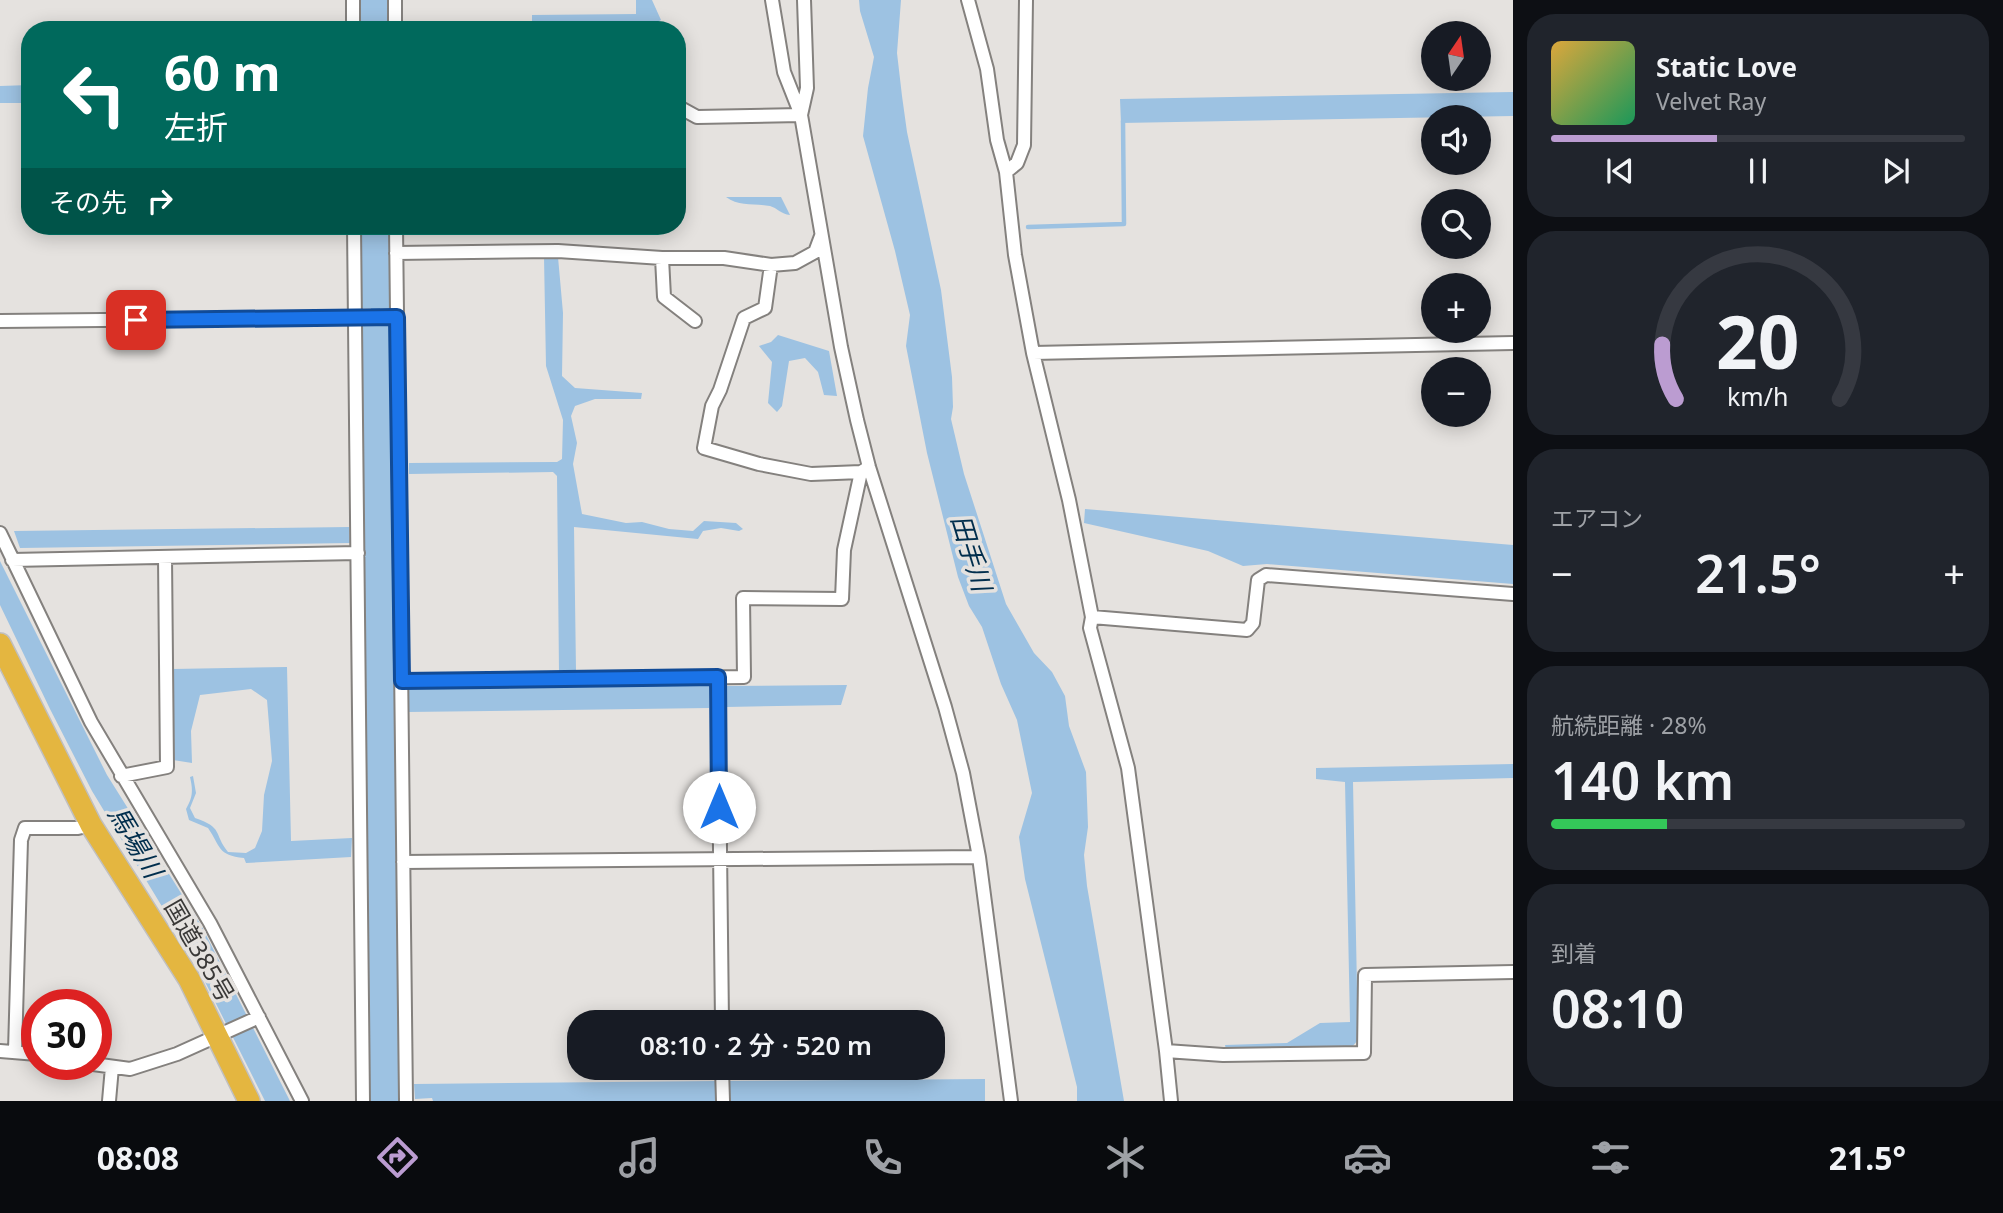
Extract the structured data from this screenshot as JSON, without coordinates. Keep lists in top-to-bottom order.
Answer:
{
  "streets": {
    "highway": ["国道385号"]
  },
  "water": ["田手川", "馬場川"],
  "north": "top",
  "page": {
    "map_buttons": ["+", "−"],
    "turn": ["60 m", "左折"],
    "song": ["Static Love", "Velvet Ray"],
    "then": "その先",
    "tile": [
      "エアコン",
      ["航続距離 · 28%", "140 km"],
      ["到着", "08:10"]
    ],
    "heat": ["−", "21.5°", "+"],
    "limit": "30",
    "trip": "08:10 · 2 分 · 520 m",
    "tabs": ["08:08", "21.5°"],
    "gauge": ["20", "km/h"]
  }
}
